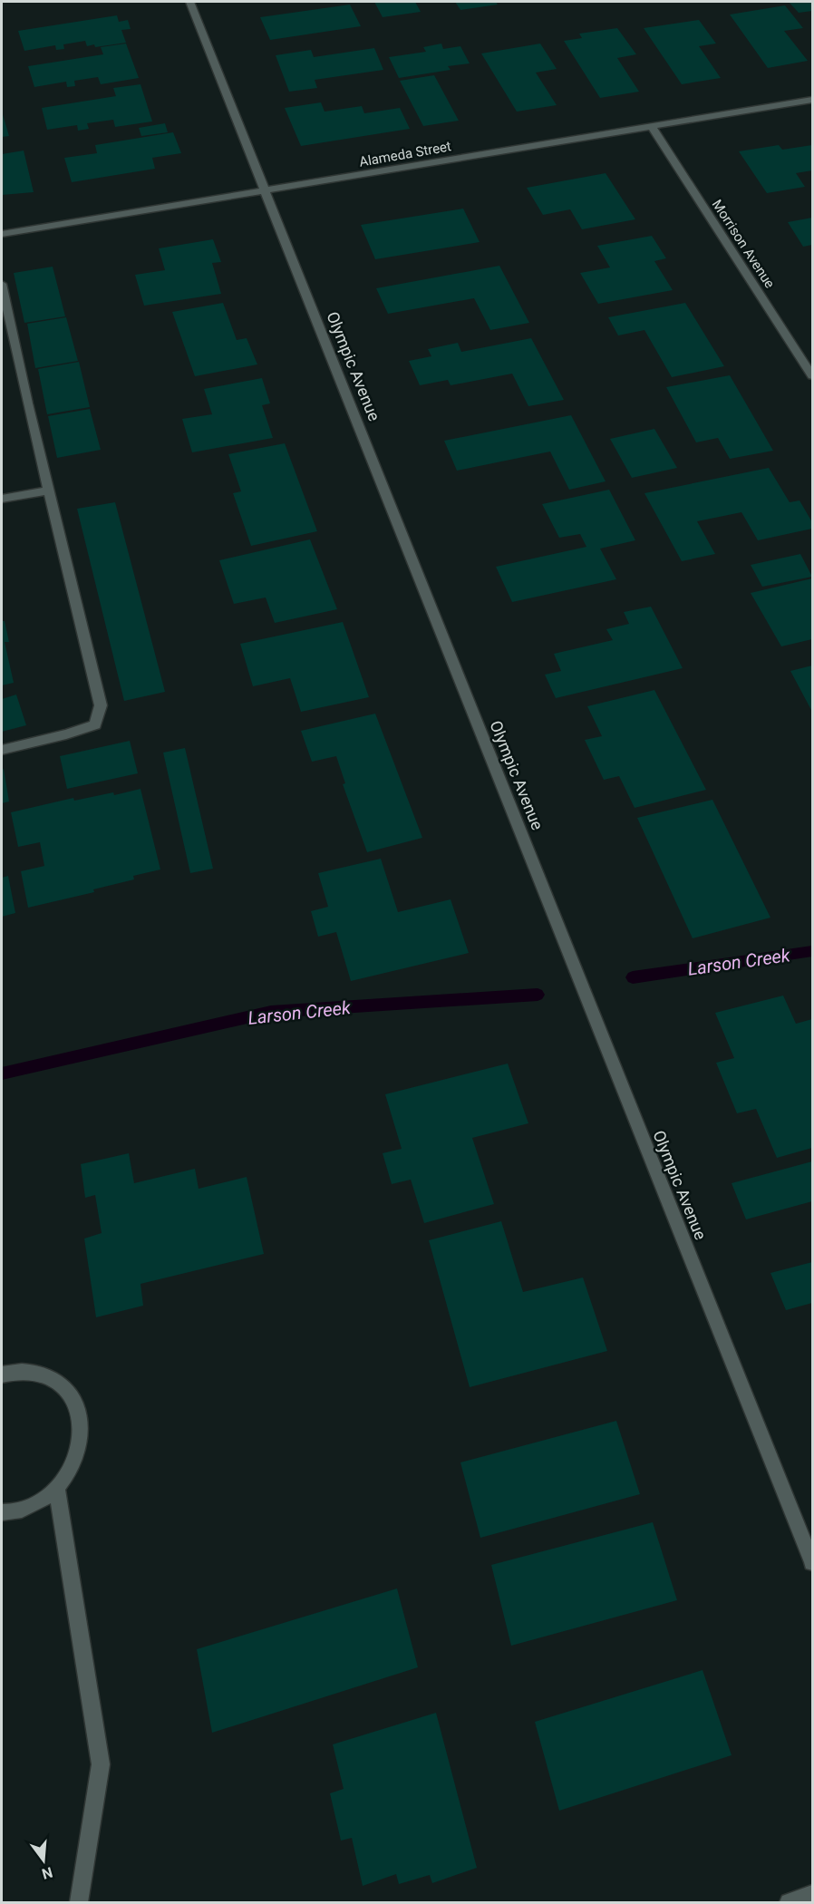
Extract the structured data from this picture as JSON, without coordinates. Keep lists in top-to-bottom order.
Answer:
{
  "streets": {
    "street": ["Alameda Street", "Morrison Avenue", "Olympic Avenue"]
  },
  "crossings": [
    ["Alameda Street", "Morrison Avenue"],
    ["Alameda Street", "Olympic Avenue"]
  ],
  "water": ["Larson Creek"],
  "north": "bottom"
}
